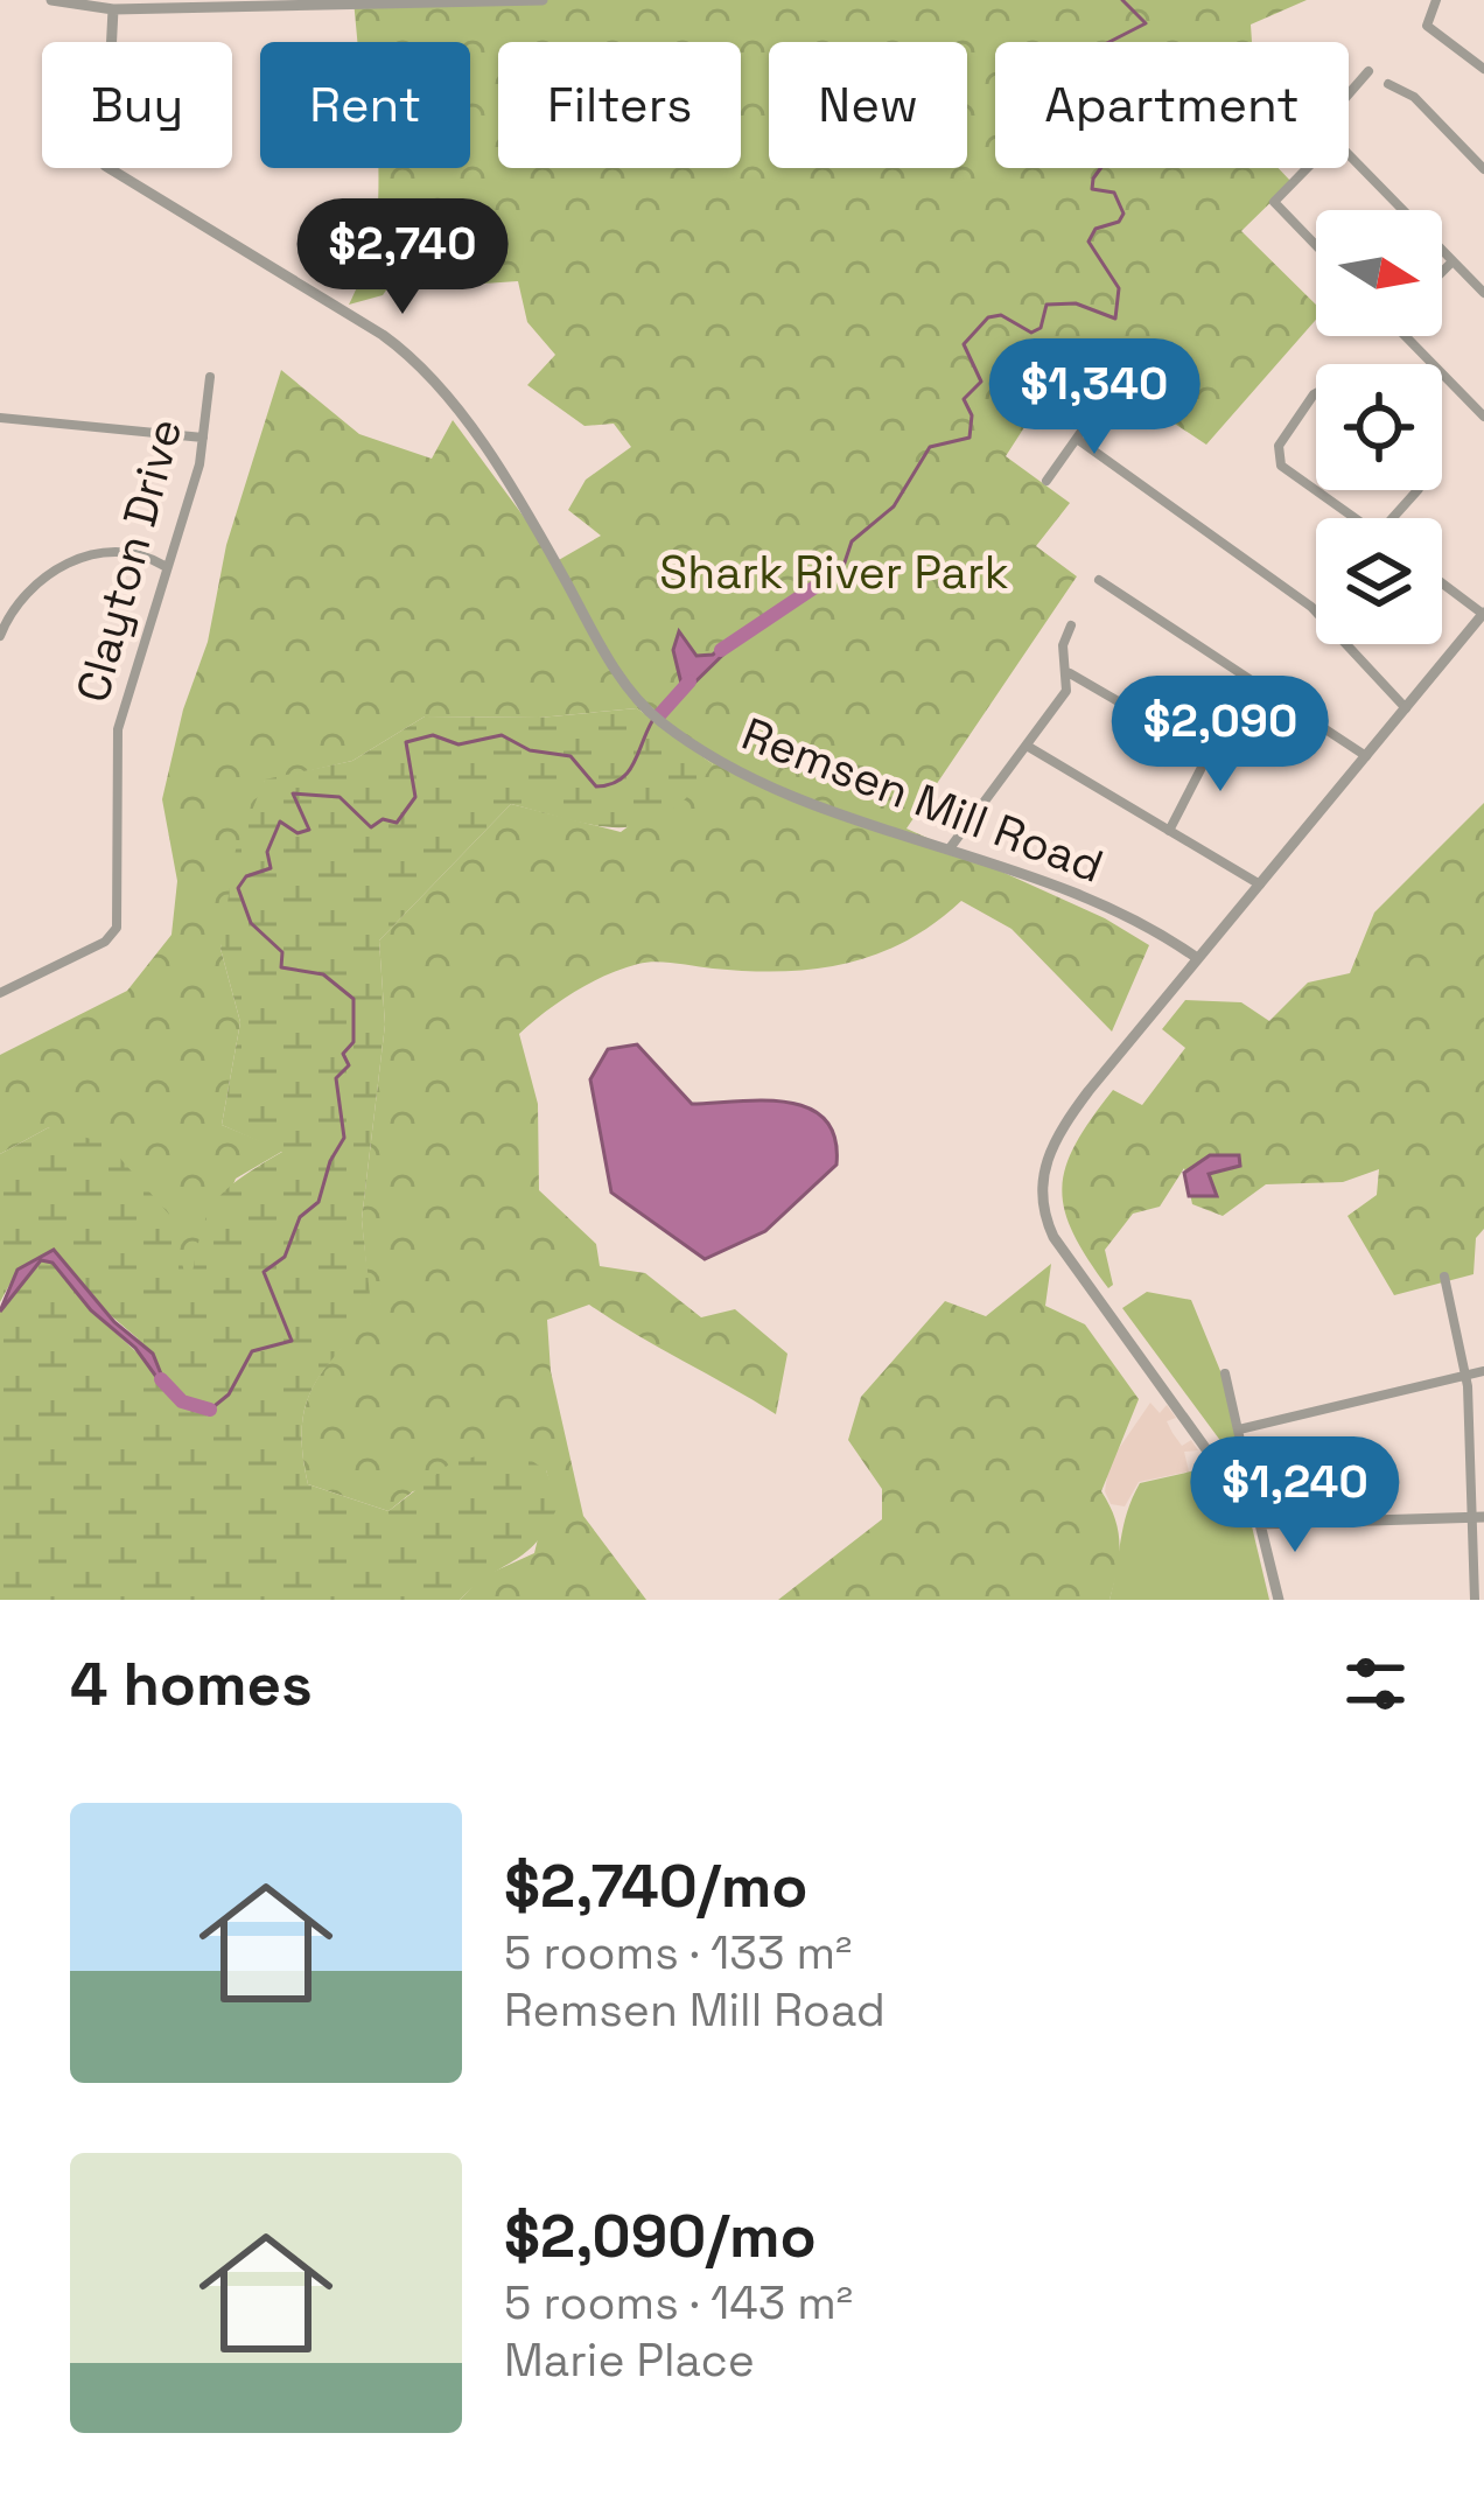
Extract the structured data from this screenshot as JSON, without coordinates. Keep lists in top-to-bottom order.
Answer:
{
  "streets": {
    "street": ["Clayton Drive", "Remsen Mill Road"]
  },
  "parks": ["Shark River Park"],
  "north": "right",
  "page": {
    "chip": [
      "Buy",
      "Rent",
      "Filters",
      "New",
      "Apartment"
    ],
    "price": [
      "$2,740",
      "$1,340",
      "$2,090",
      "$1,240"
    ],
    "heading": "4 homes",
    "list": [
      {
        "name": "$2,740/mo",
        "note": "5 rooms · 133 m² · Remsen Mill Road"
      },
      {
        "name": "$2,090/mo",
        "note": "5 rooms · 143 m² · Marie Place"
      }
    ]
  }
}
